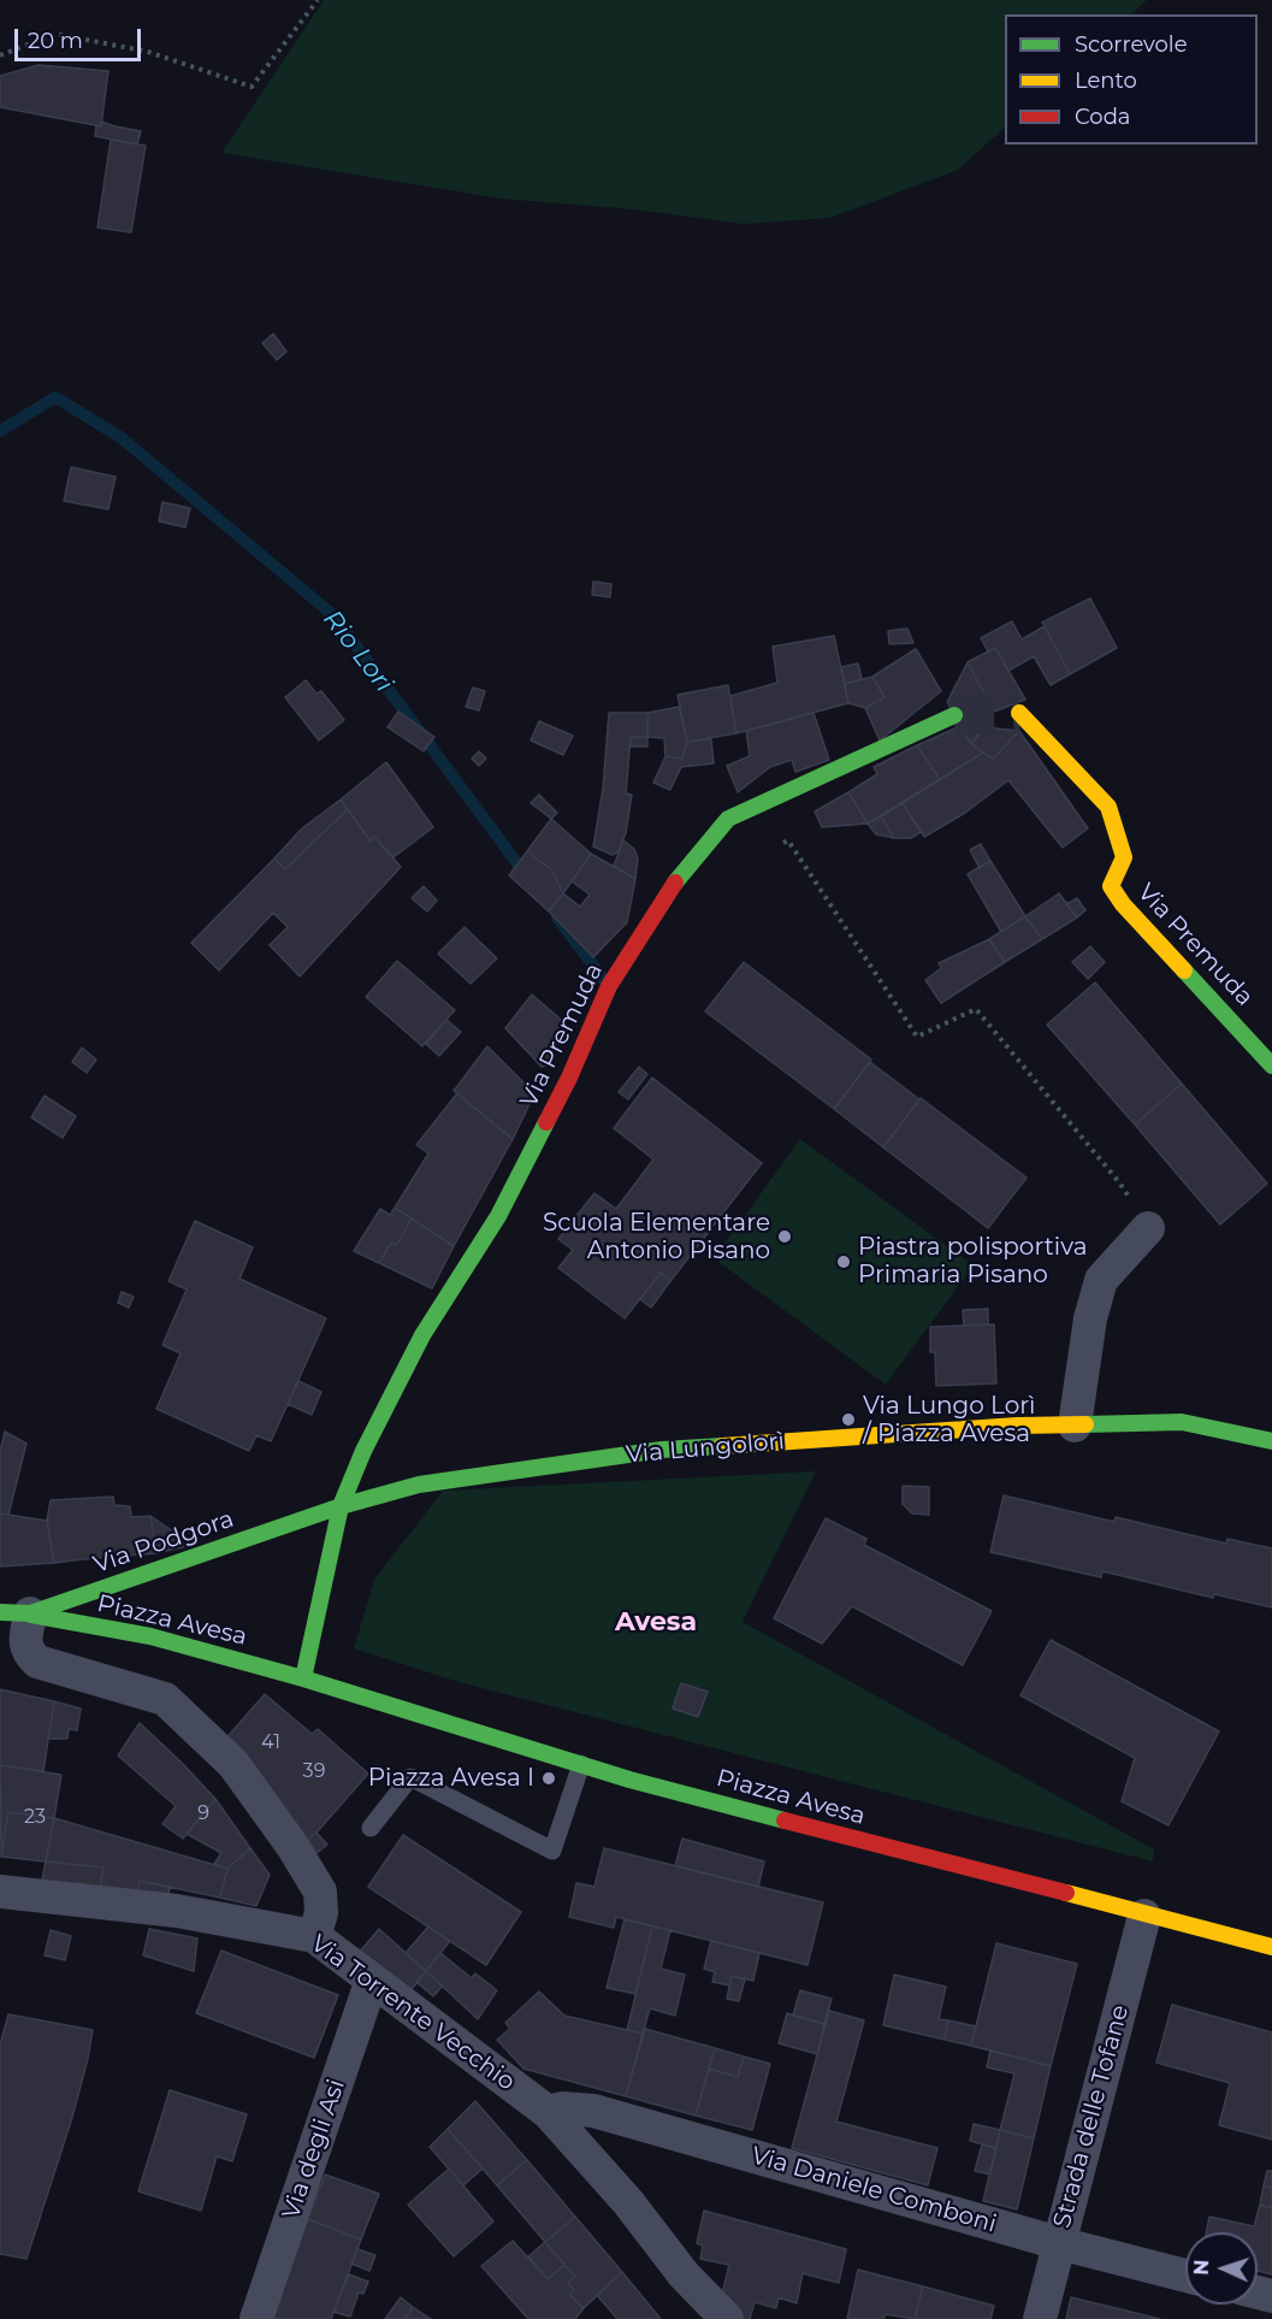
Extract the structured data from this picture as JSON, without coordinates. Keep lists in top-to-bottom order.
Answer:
{
  "streets": {
    "street": [
      "Via Premuda",
      "Via Lungolorì",
      "Via Podgora",
      "Piazza Avesa",
      "Via Torrente Vecchio",
      "Strada delle Tofane",
      "Via degli Asi",
      "Via Daniele Comboni"
    ]
  },
  "crossings": [
    ["Via Premuda", "Via Lungolorì"],
    ["Via Premuda", "Via Podgora"],
    ["Via Lungolorì", "Via Podgora"],
    ["Via Podgora", "Piazza Avesa"],
    ["Piazza Avesa", "Strada delle Tofane"],
    ["Via Torrente Vecchio", "Via degli Asi"],
    ["Via Torrente Vecchio", "Via Daniele Comboni"],
    ["Strada delle Tofane", "Via Daniele Comboni"]
  ],
  "districts": ["Avesa"],
  "water": ["Rio Lori"],
  "places": [
    "Scuola Elementare Antonio Pisano",
    "Piastra polisportiva Primaria Pisano",
    "Via Lungo Lorì / Piazza Avesa",
    "Piazza Avesa I"
  ],
  "house_numbers": [
    "41",
    "39",
    "9",
    "23"
  ],
  "legend": ["Scorrevole", "Lento", "Coda"],
  "scale_bar": "20 m",
  "north": "left"
}
